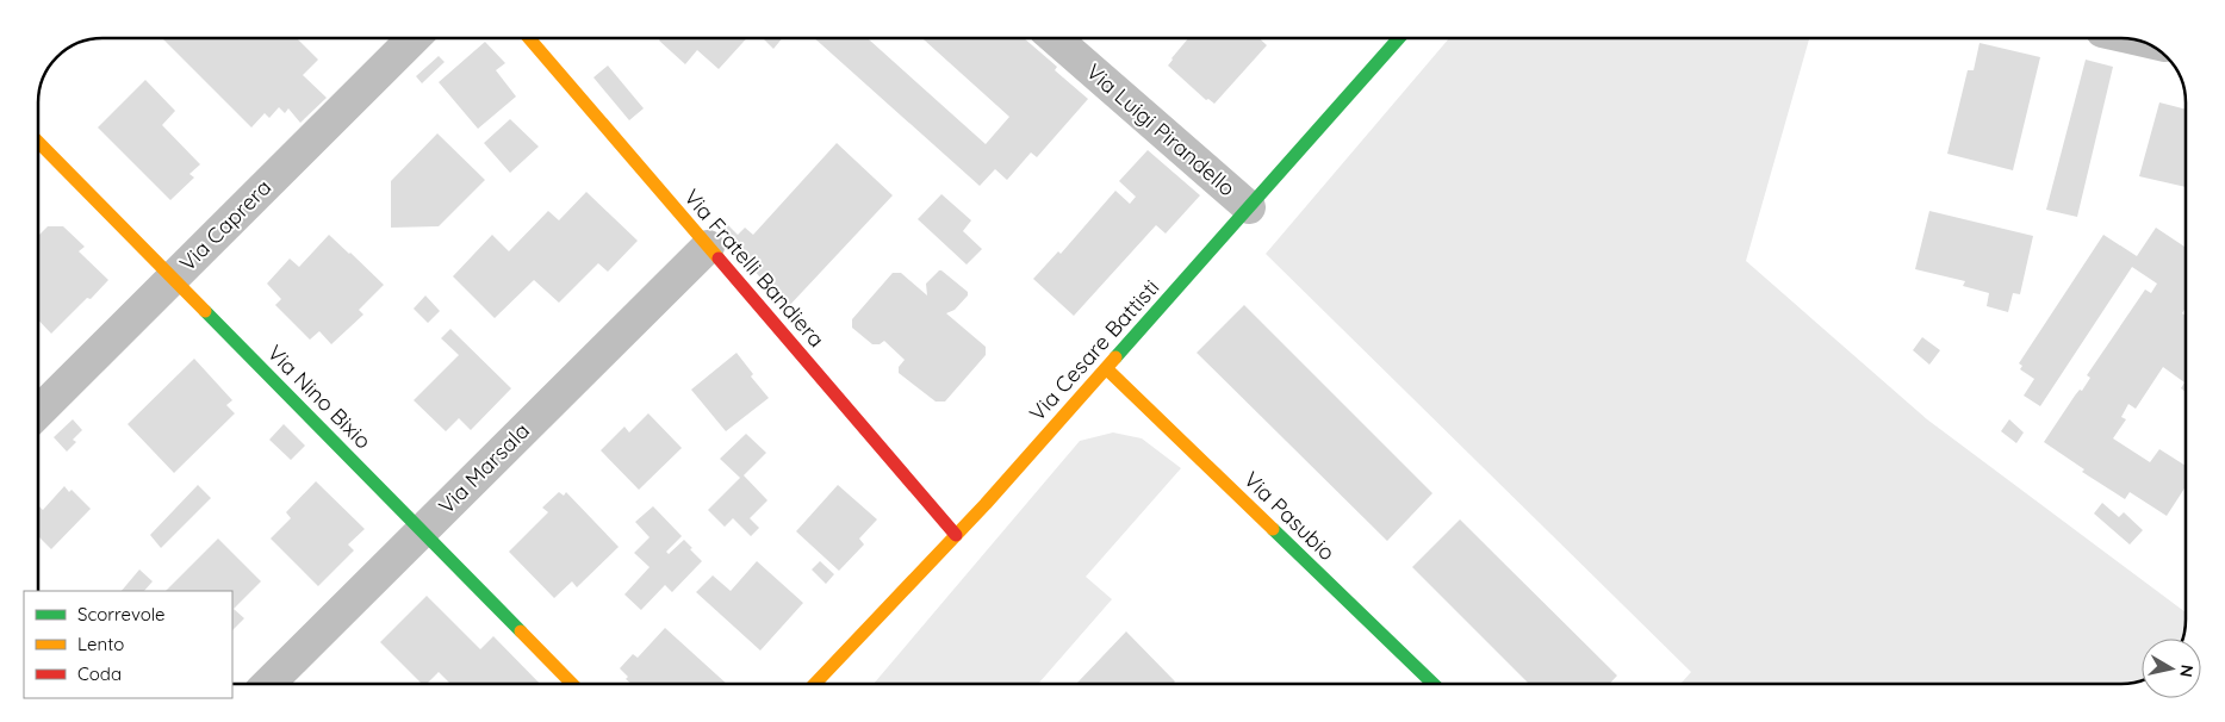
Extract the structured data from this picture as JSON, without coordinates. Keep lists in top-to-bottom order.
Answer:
{
  "streets": {
    "street": [
      "Via Luigi Pirandello",
      "Via Caprera",
      "Via Fratelli Bandiera",
      "Via Cesare Battisti",
      "Via Nino Bixio",
      "Via Marsala",
      "Via Pasubio"
    ]
  },
  "crossings": [
    ["Via Luigi Pirandello", "Via Cesare Battisti"],
    ["Via Caprera", "Via Nino Bixio"],
    ["Via Fratelli Bandiera", "Via Cesare Battisti"],
    ["Via Fratelli Bandiera", "Via Marsala"],
    ["Via Cesare Battisti", "Via Pasubio"],
    ["Via Nino Bixio", "Via Marsala"]
  ],
  "legend": ["Scorrevole", "Lento", "Coda"],
  "north": "right"
}
